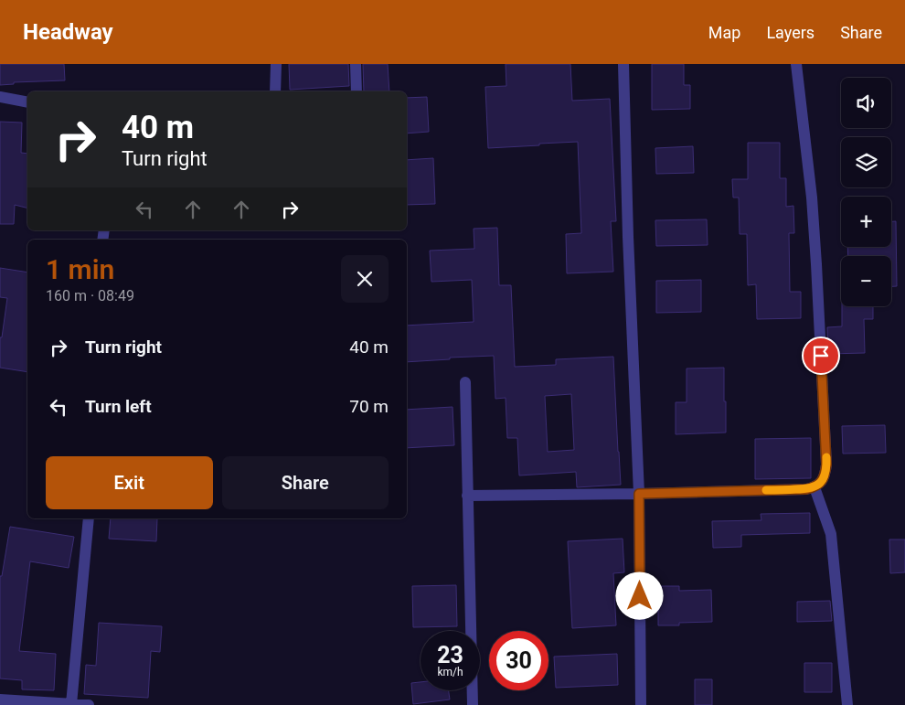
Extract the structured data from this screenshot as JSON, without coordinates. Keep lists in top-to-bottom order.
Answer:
{
  "page": {
    "header": "Headway",
    "nav": ["Map", "Layers", "Share"],
    "map_buttons": ["+", "−"],
    "turn": ["40 m", "Turn right"],
    "heading": ["1 min", "160 m · 08:49"],
    "list": [
      {
        "name": "Turn right",
        "value": "40 m"
      },
      {
        "name": "Turn left",
        "value": "70 m"
      }
    ],
    "buttons": ["Exit", "Share"],
    "speed": "23 km/h",
    "limit": "30"
  }
}
